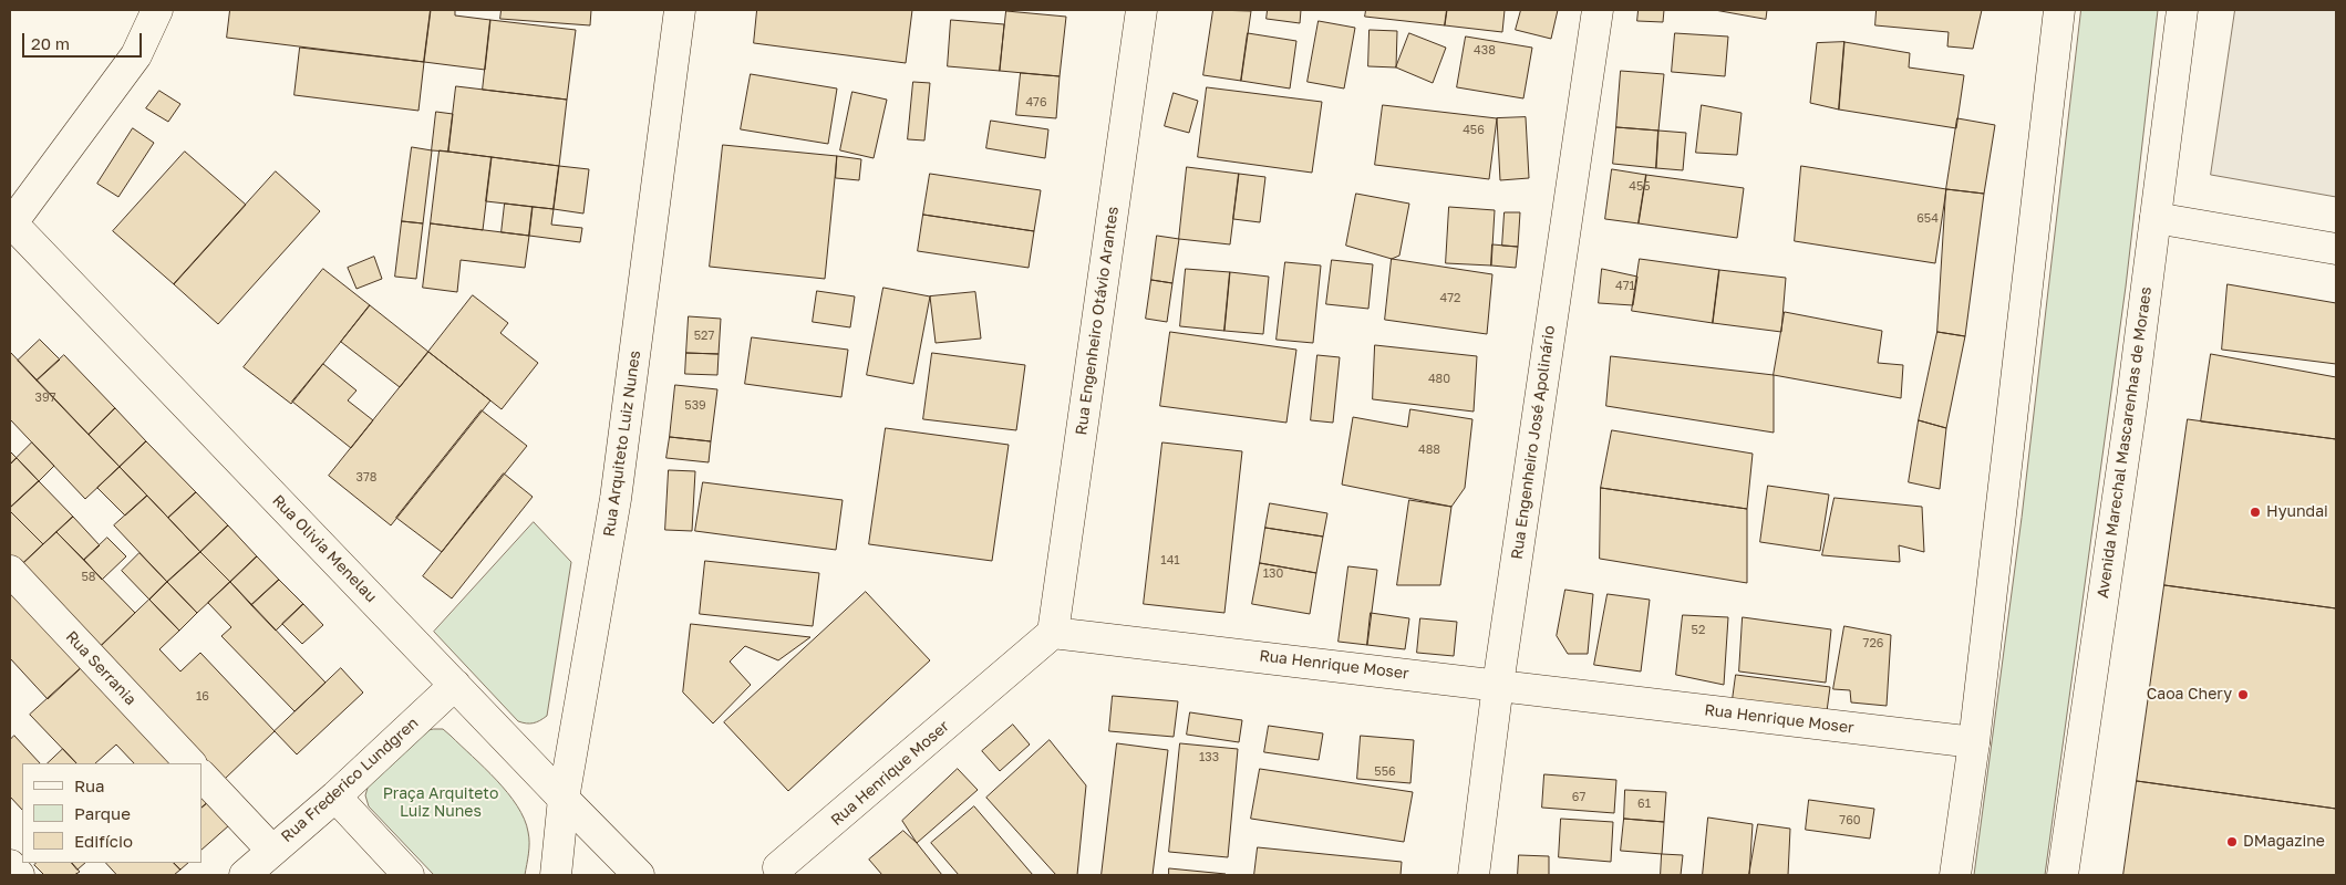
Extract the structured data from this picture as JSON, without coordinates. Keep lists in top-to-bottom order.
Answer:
{
  "streets": {
    "main road": [
      "Rua Engenheiro Otávio Arantes",
      "Rua Engenheiro José Apolinário",
      "Avenida Marechal Mascarenhas de Moraes",
      "Rua Arquiteto Luiz Nunes",
      "Rua Olivia Menelau",
      "Rua Henrique Moser",
      "Rua Serrania",
      "Rua Frederico Lundgren"
    ]
  },
  "crossings": [
    ["Rua Engenheiro Otávio Arantes", "Rua Henrique Moser"],
    ["Rua Engenheiro José Apolinário", "Rua Henrique Moser"],
    ["Rua Arquiteto Luiz Nunes", "Rua Olivia Menelau"],
    ["Rua Olivia Menelau", "Rua Frederico Lundgren"]
  ],
  "parks": ["Praça Arquiteto Luiz Nunes"],
  "places": ["Hyundai", "Caoa Chery", "DMagazine"],
  "house_numbers": [
    "438",
    "476",
    "456",
    "455",
    "654",
    "471",
    "472",
    "527",
    "480",
    "397",
    "539",
    "488",
    "378",
    "141",
    "130",
    "58",
    "52",
    "726",
    "16",
    "133",
    "556",
    "67",
    "61",
    "760"
  ],
  "legend": ["Rua", "Parque", "Edifício"],
  "scale_bar": "20 m"
}
